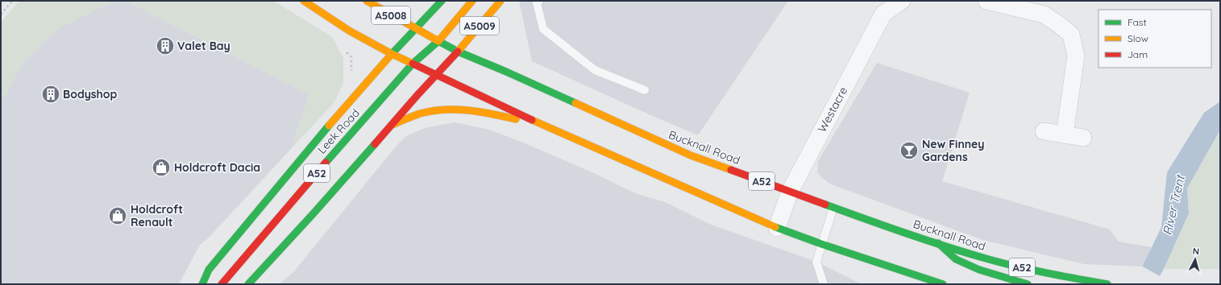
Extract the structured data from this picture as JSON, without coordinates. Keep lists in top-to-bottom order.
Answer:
{
  "streets": {
    "main road": [
      "A5008",
      "A5009",
      "Leek Road",
      "Bucknall Road",
      "A52"
    ],
    "street": ["Westacre"]
  },
  "crossings": [
    ["A5008", "Leek Road"],
    ["A5009", "Leek Road"],
    ["A5009", "Bucknall Road"],
    ["Westacre", "Bucknall Road"],
    ["Leek Road", "Bucknall Road"],
    ["Bucknall Road", "A52"]
  ],
  "water": ["River Trent"],
  "places": {
    "building": ["Valet Bay", "Bodyshop"],
    "bar": ["New Finney Gardens"],
    "shop": ["Holdcroft Dacia", "Holdcroft Renault"]
  },
  "legend": ["Fast", "Slow", "Jam"],
  "north": "top"
}
